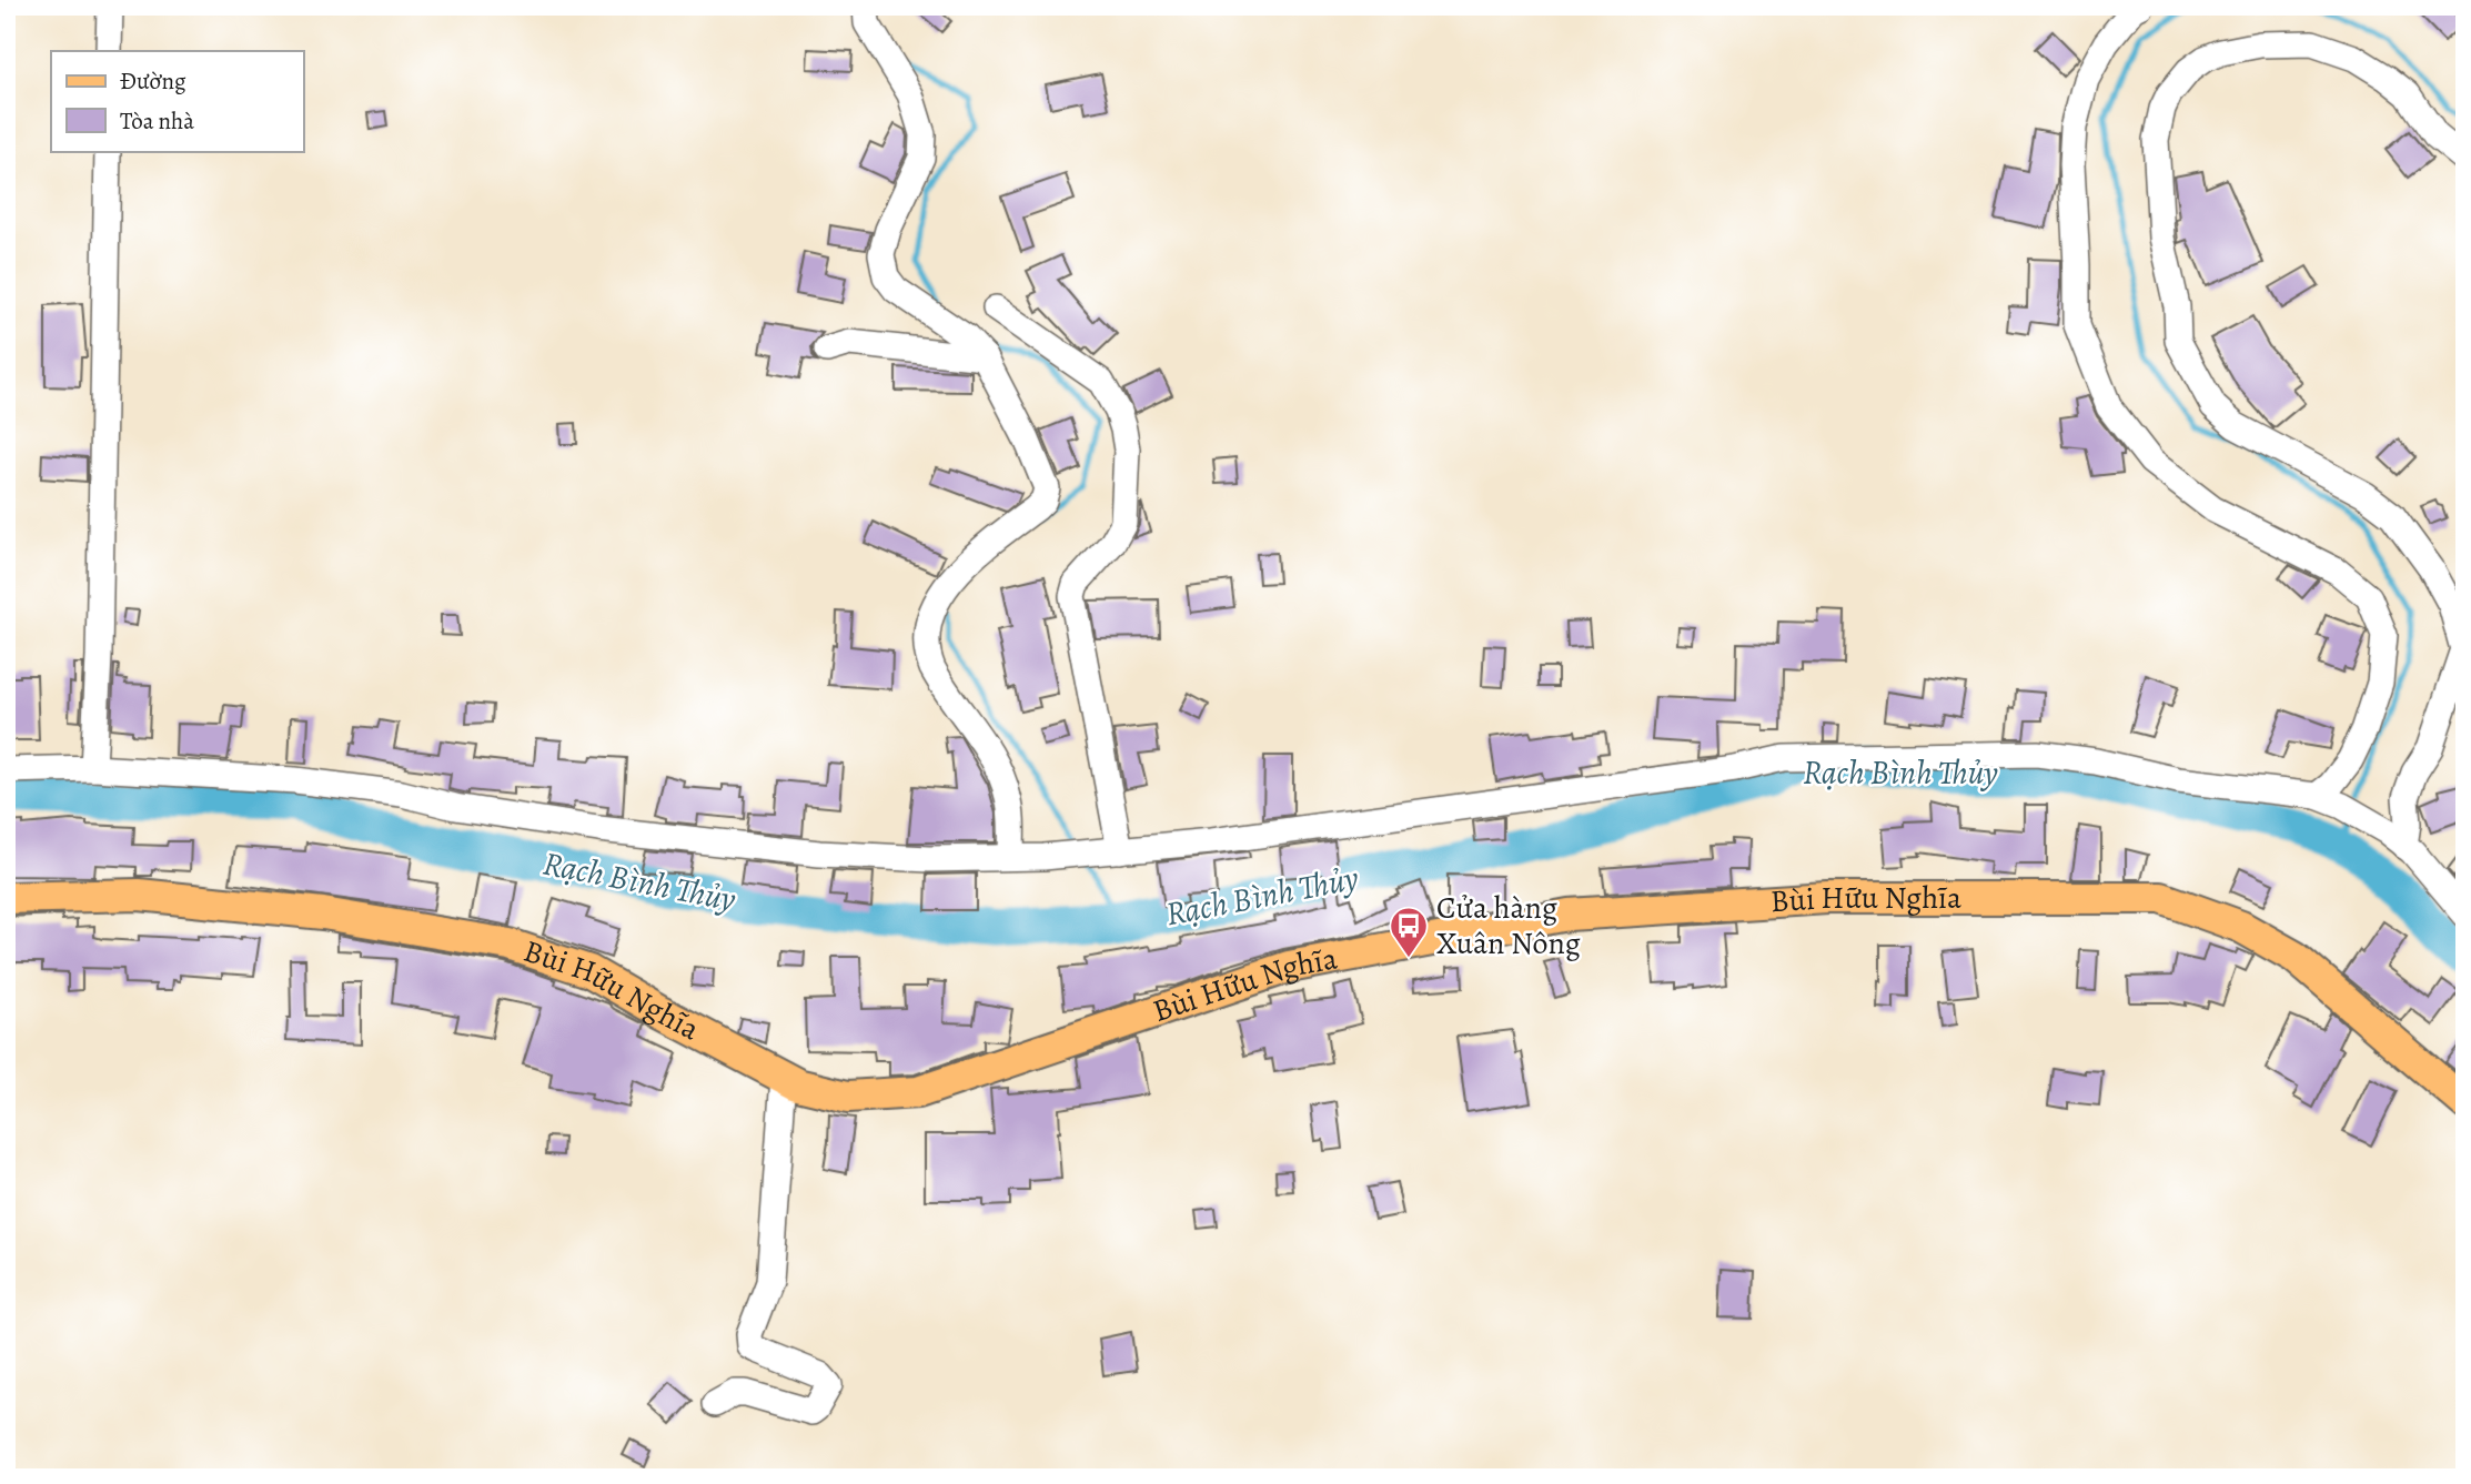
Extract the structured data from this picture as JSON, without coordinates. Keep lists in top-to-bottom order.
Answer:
{
  "streets": {
    "main road": ["Bùi Hữu Nghĩa"]
  },
  "water": ["Rạch Bình Thủy"],
  "places": {
    "bus stop": ["Cửa hàng Xuân Nông"]
  },
  "legend": ["Đường", "Tòa nhà"]
}
